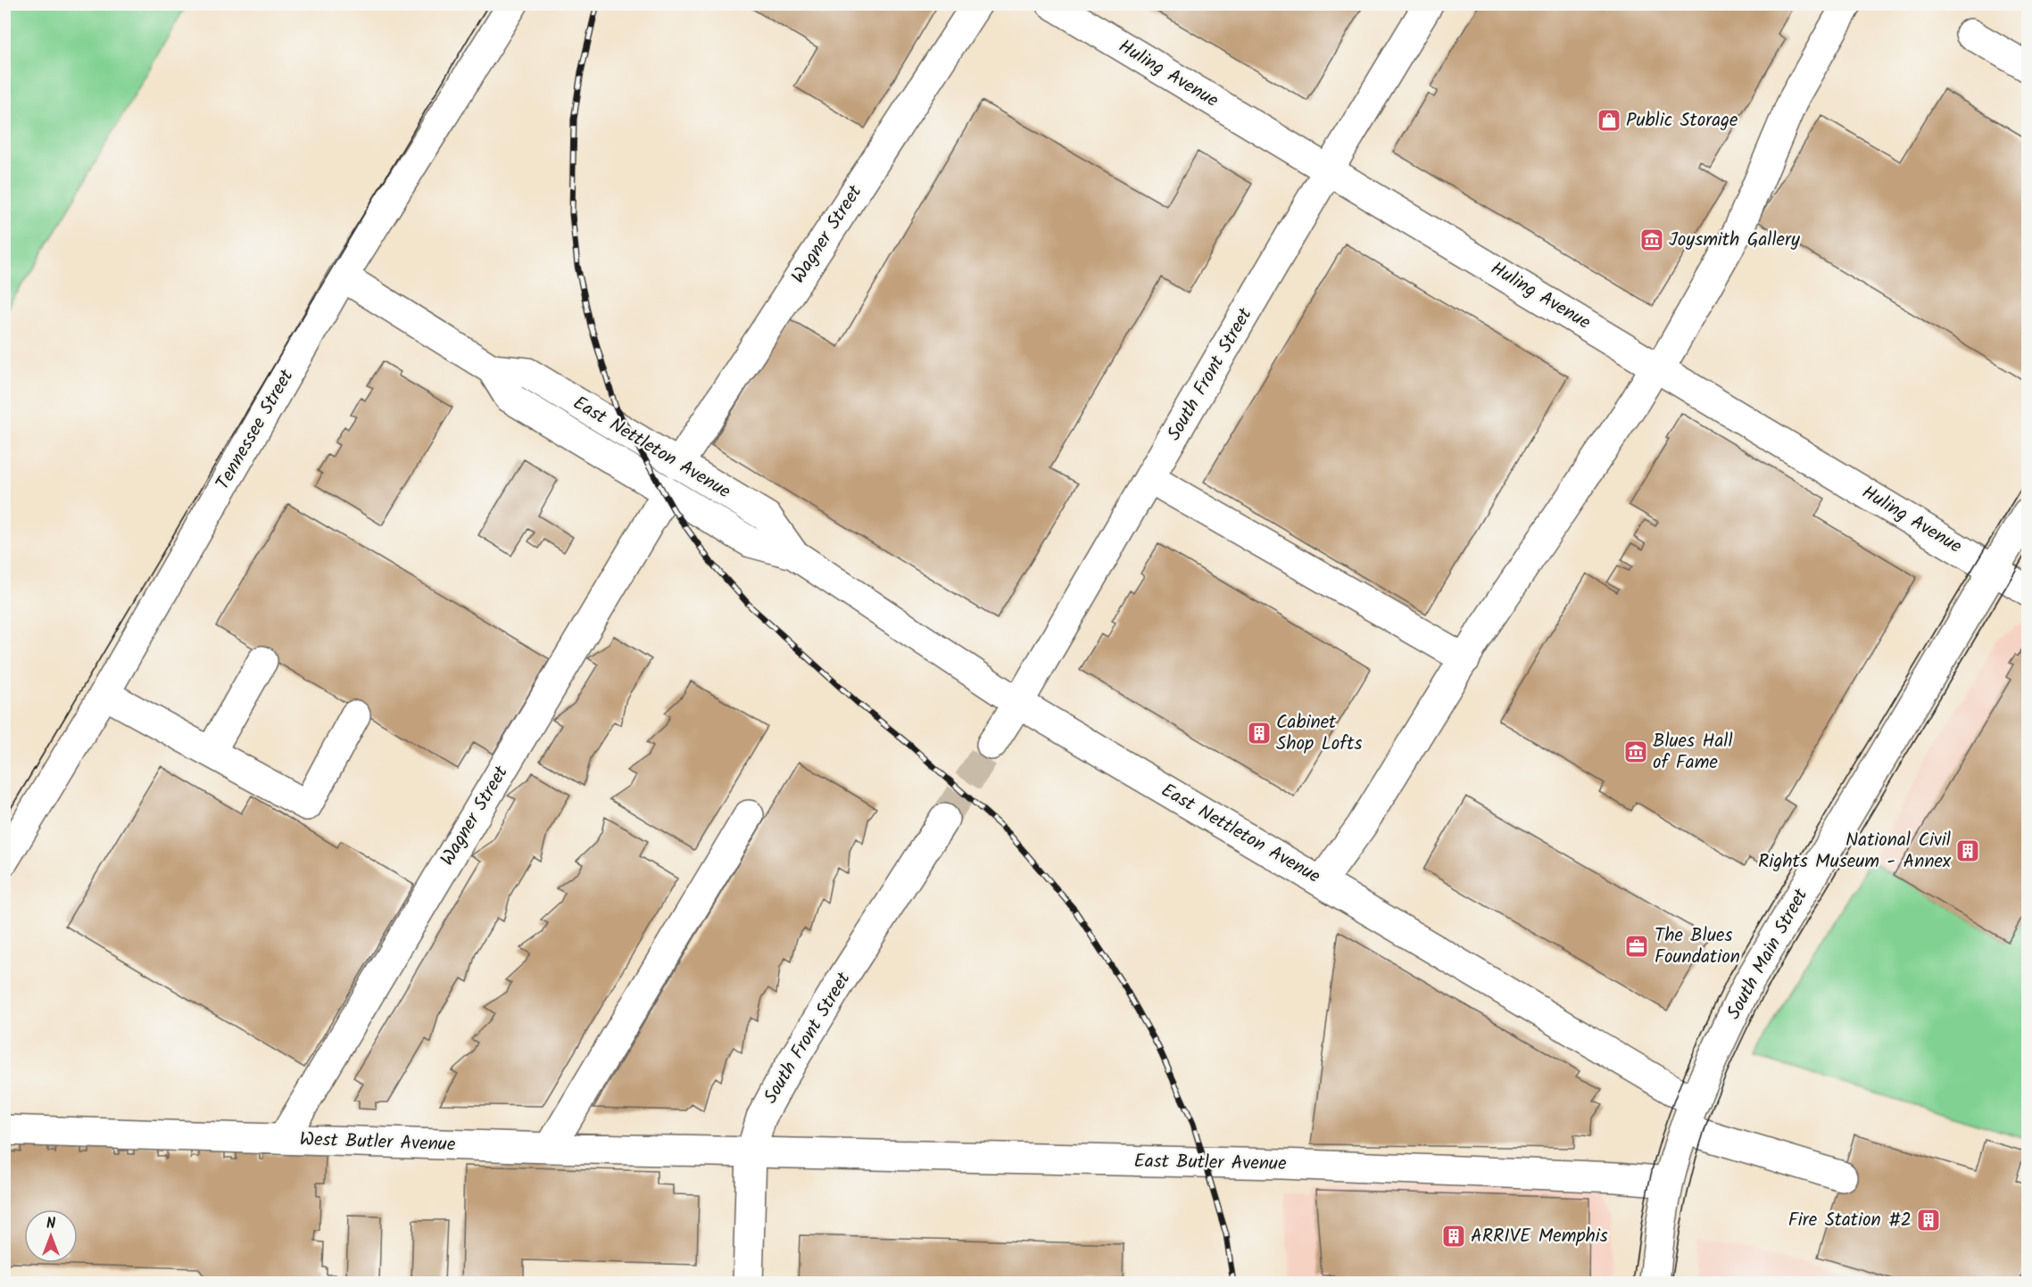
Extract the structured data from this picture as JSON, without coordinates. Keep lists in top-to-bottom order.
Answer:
{
  "streets": {
    "street": [
      "Huling Avenue",
      "Wagner Street",
      "South Front Street",
      "Tennessee Street",
      "East Nettleton Avenue",
      "South Main Street",
      "West Butler Avenue",
      "East Butler Avenue"
    ]
  },
  "crossings": [
    ["Huling Avenue", "South Front Street"],
    ["Huling Avenue", "South Main Street"],
    ["Wagner Street", "East Nettleton Avenue"],
    ["Wagner Street", "West Butler Avenue"],
    ["South Front Street", "East Nettleton Avenue"],
    ["South Front Street", "West Butler Avenue"],
    ["South Front Street", "East Butler Avenue"],
    ["Tennessee Street", "East Nettleton Avenue"],
    ["East Nettleton Avenue", "South Main Street"],
    ["South Main Street", "East Butler Avenue"],
    ["West Butler Avenue", "East Butler Avenue"]
  ],
  "places": {
    "shop": ["Public Storage"],
    "museum": ["Joysmith Gallery", "Blues Hall of Fame"],
    "building": [
      "Cabinet Shop Lofts",
      "National Civil Rights Museum - Annex",
      "Fire Station #2",
      "ARRIVE Memphis"
    ],
    "office": ["The Blues Foundation"]
  },
  "north": "top"
}
